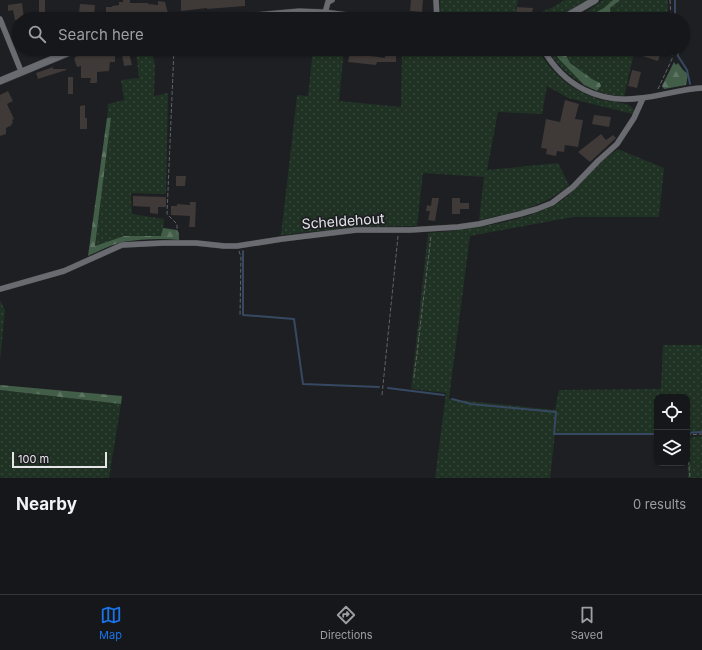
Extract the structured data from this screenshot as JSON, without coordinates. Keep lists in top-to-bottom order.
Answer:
{
  "streets": {
    "street": ["Scheldehout"]
  },
  "scale_bar": "100 m",
  "page": {
    "search": "Search here",
    "scale": "100 m",
    "heading": ["Nearby", "0 results"],
    "nav": ["Map", "Directions", "Saved"]
  }
}
